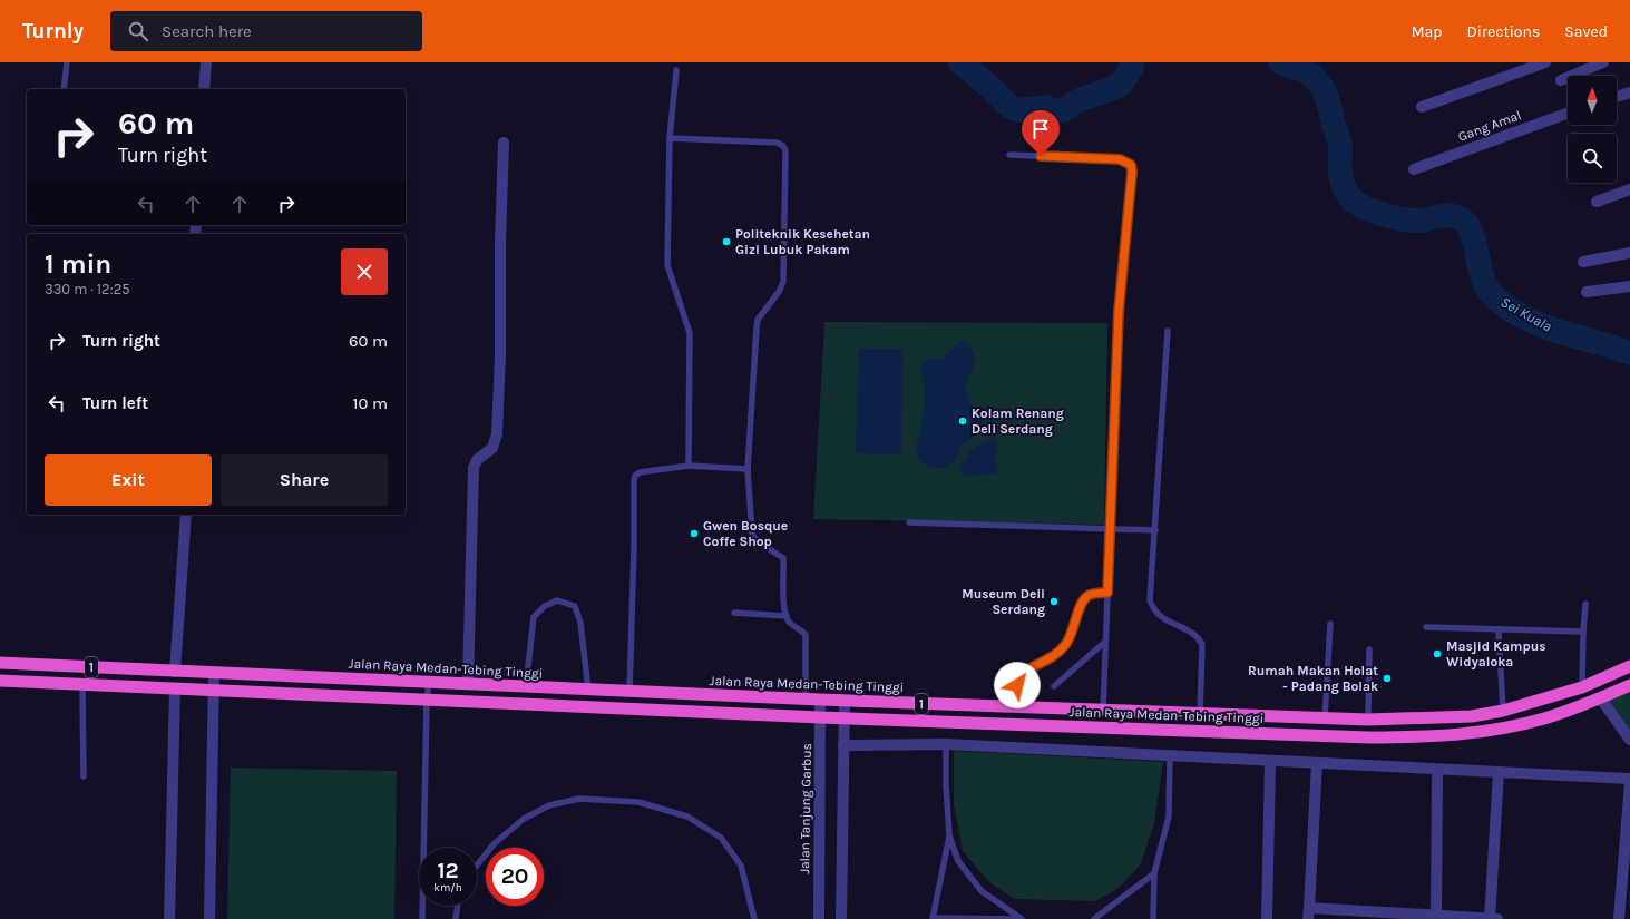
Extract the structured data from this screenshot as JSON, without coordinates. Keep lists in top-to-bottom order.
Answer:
{
  "streets": {
    "highway": ["1", "Jalan Raya Medan-Tebing Tinggi"],
    "street": ["Gang Amal", "Jalan Tanjung Garbus"]
  },
  "crossings": [
    ["Jalan Raya Medan-Tebing Tinggi", "Jalan Tanjung Garbus"]
  ],
  "water": ["Sei Kuala"],
  "places": [
    "Politeknik Kesehetan Gizi Lubuk Pakam",
    "Kolam Renang Deli Serdang",
    "Gwen Bosque Coffe Shop",
    "Museum Deli Serdang",
    "Masjid Kampus Widyaloka",
    "Rumah Makan Holat - Padang Bolak"
  ],
  "north": "top",
  "page": {
    "header": "Turnly",
    "search": "Search here",
    "nav": ["Map", "Directions", "Saved"],
    "turn": ["60 m", "Turn right"],
    "heading": ["1 min", "330 m · 12:25"],
    "list": [
      {
        "name": "Turn right",
        "value": "60 m"
      },
      {
        "name": "Turn left",
        "value": "10 m"
      }
    ],
    "buttons": ["Exit", "Share"],
    "speed": "12 km/h",
    "limit": "20"
  }
}
